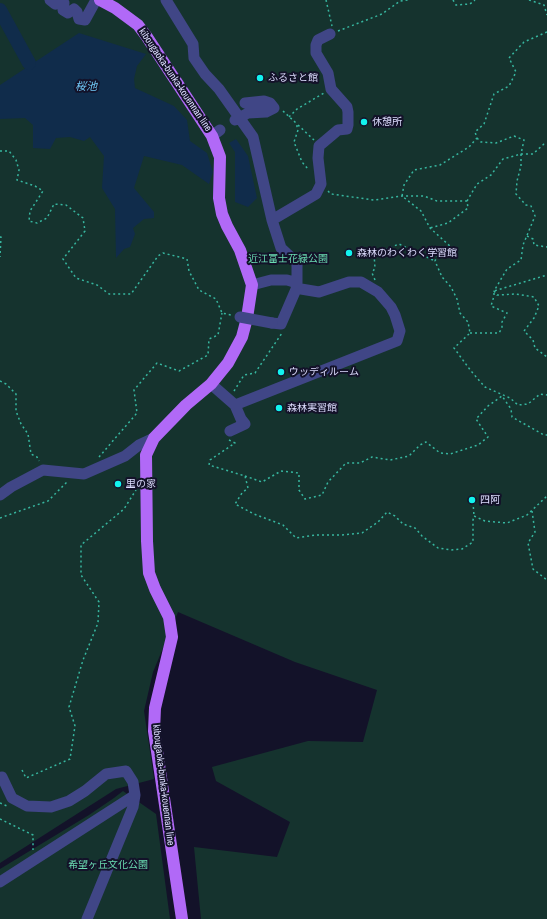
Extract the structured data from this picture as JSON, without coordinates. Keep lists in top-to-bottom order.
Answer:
{
  "streets": {
    "main road": ["kibougaoka-bunka-kouennan line"]
  },
  "water": ["桜池"],
  "parks": ["近江富士花緑公園", "希望ヶ丘文化公園"],
  "places": [
    "ふるさと館",
    "休憩所",
    "森林のわくわく学習館",
    "ウッディルーム",
    "森林実習館",
    "里の家",
    "四阿"
  ]
}
